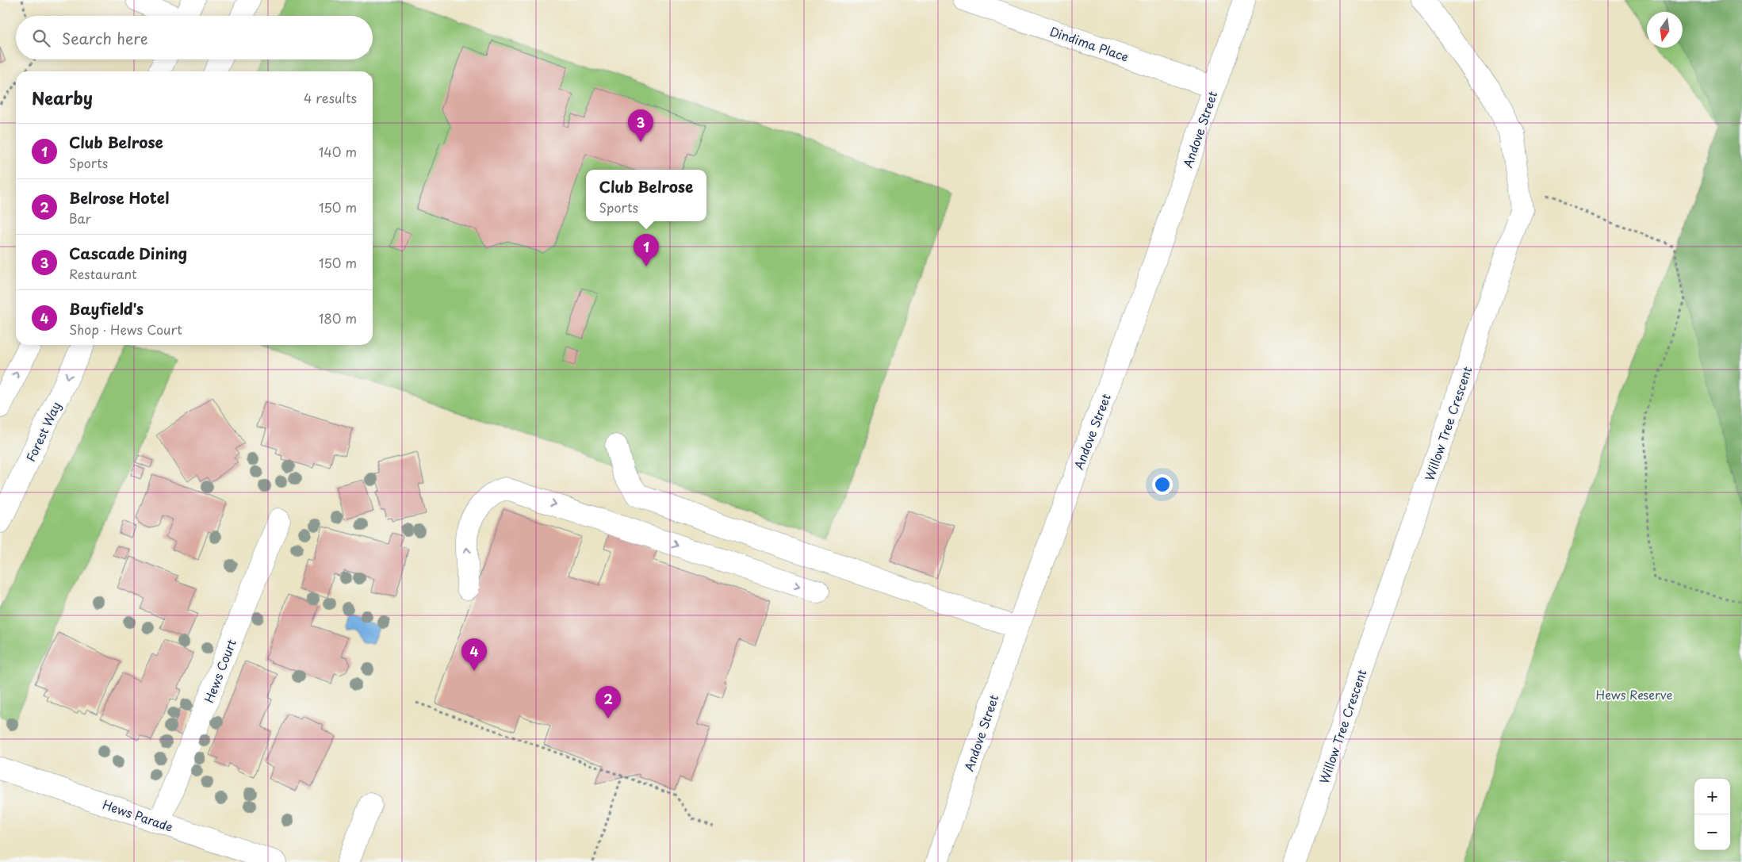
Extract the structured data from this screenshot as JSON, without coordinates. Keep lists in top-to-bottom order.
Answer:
{
  "streets": {
    "street": [
      "Dindima Place",
      "Andove Street",
      "Willow Tree Crescent",
      "Forest Way",
      "Hews Court",
      "Hews Parade"
    ]
  },
  "crossings": [
    ["Dindima Place", "Andove Street"],
    ["Hews Court", "Hews Parade"]
  ],
  "parks": ["Hews Reserve"],
  "north": "bottom",
  "page": {
    "search": "Search here",
    "heading": ["Nearby", "4 results"],
    "pins": [
      "3",
      "1",
      "4",
      "2"
    ],
    "list": [
      {
        "mark": "1",
        "name": "Club Belrose",
        "note": "Sports",
        "value": "140 m"
      },
      {
        "mark": "2",
        "name": "Belrose Hotel",
        "note": "Bar",
        "value": "150 m"
      },
      {
        "mark": "3",
        "name": "Cascade Dining",
        "note": "Restaurant",
        "value": "150 m"
      },
      {
        "mark": "4",
        "name": "Bayfield's",
        "note": "Shop · Hews Court",
        "value": "180 m"
      }
    ],
    "popup": ["Club Belrose", "Sports"],
    "map_buttons": ["+", "−"]
  }
}
